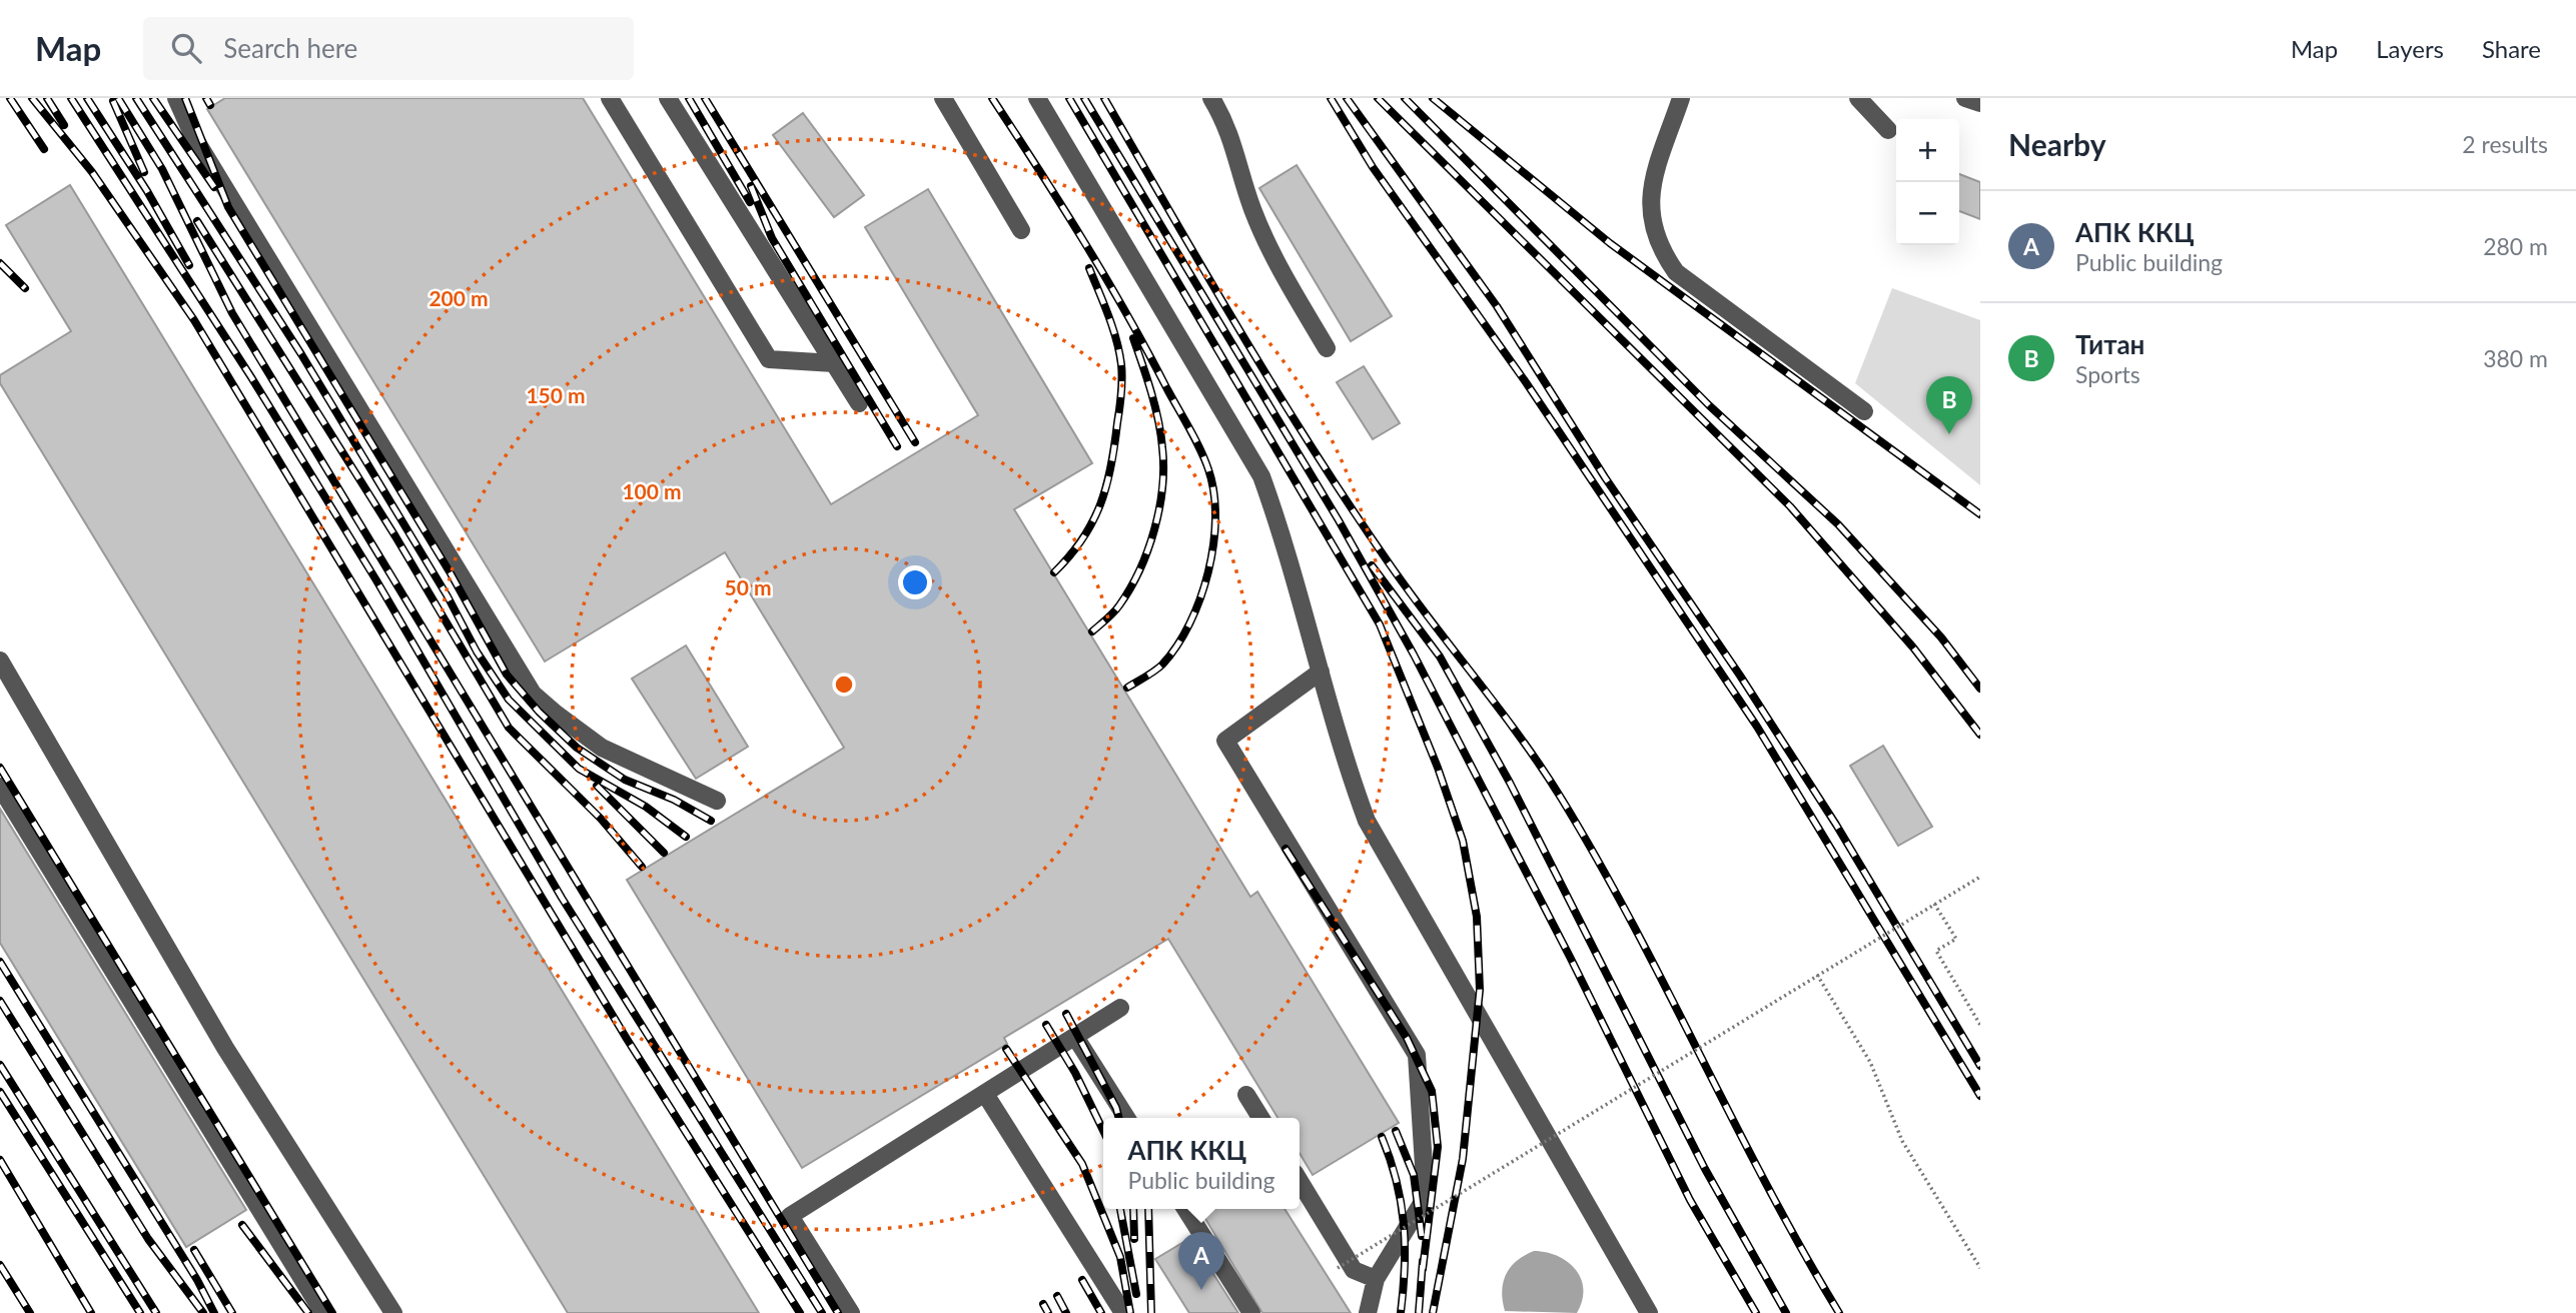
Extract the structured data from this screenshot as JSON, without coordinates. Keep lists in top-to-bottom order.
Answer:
{
  "page": {
    "header": "Map",
    "search": "Search here",
    "nav": ["Map", "Layers", "Share"],
    "heading": ["Nearby", "2 results"],
    "map_buttons": ["+", "−"],
    "list": [
      {
        "mark": "A",
        "name": "АПК ККЦ",
        "note": "Public building",
        "value": "280 m"
      },
      {
        "mark": "B",
        "name": "Титан",
        "note": "Sports",
        "value": "380 m"
      }
    ],
    "pins": ["B", "A"],
    "popup": ["АПК ККЦ", "Public building"]
  },
  "rings": [
    "200 m",
    "150 m",
    "100 m",
    "50 m"
  ]
}
